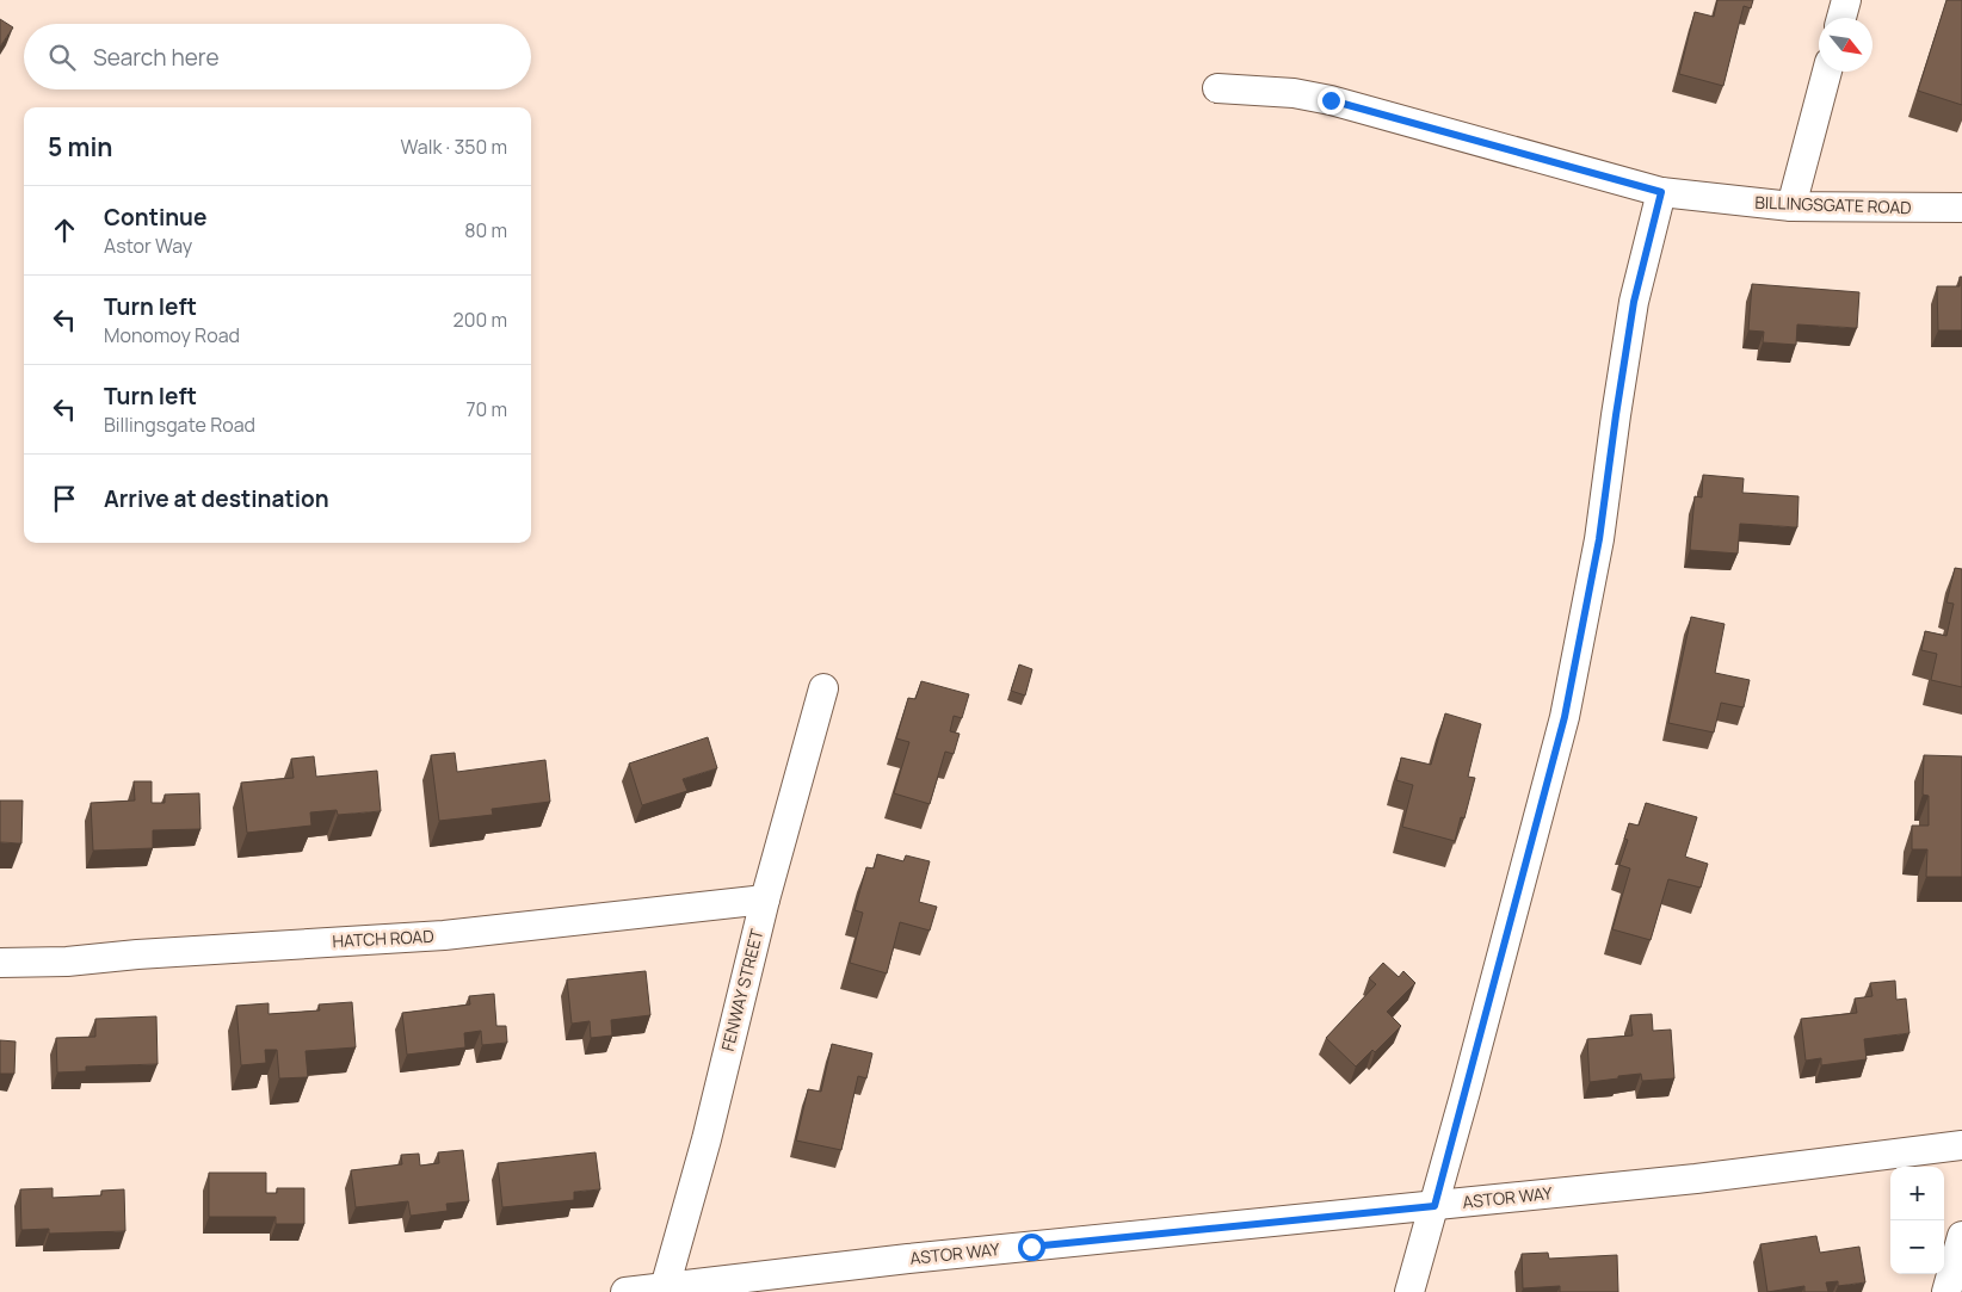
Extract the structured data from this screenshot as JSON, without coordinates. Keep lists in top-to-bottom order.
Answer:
{
  "streets": {
    "street": [
      "BILLINGSGATE ROAD",
      "HATCH ROAD",
      "FENWAY STREET",
      "ASTOR WAY"
    ]
  },
  "crossings": [
    ["HATCH ROAD", "FENWAY STREET"],
    ["FENWAY STREET", "ASTOR WAY"]
  ],
  "north": "bottom right",
  "page": {
    "search": "Search here",
    "heading": ["5 min", "Walk · 350 m"],
    "list": [
      ["Continue", "Astor Way", "80 m"],
      ["Turn left", "Monomoy Road", "200 m"],
      ["Turn left", "Billingsgate Road", "70 m"],
      "Arrive at destination"
    ],
    "map_buttons": ["+", "−"]
  }
}
